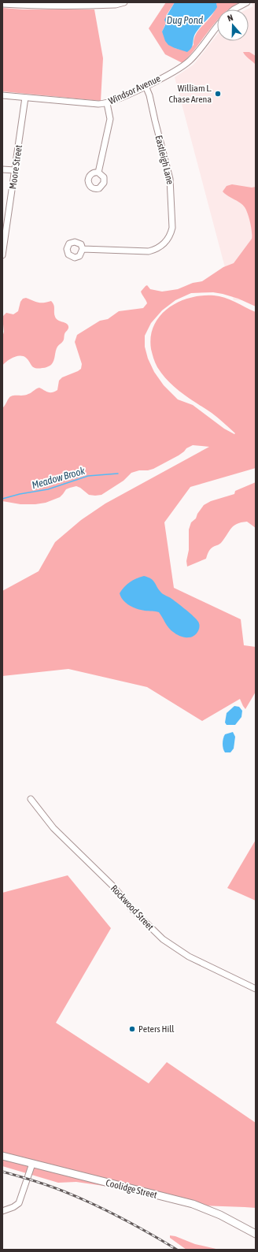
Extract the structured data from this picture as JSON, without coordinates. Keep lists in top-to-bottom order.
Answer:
{
  "streets": {
    "main road": ["Coolidge Street"],
    "street": [
      "Windsor Avenue",
      "Eastleigh Lane",
      "Moore Street",
      "Rockwood Street"
    ]
  },
  "crossings": [
    ["Windsor Avenue", "Eastleigh Lane"],
    ["Windsor Avenue", "Moore Street"]
  ],
  "water": ["Dug Pond", "Meadow Brook"],
  "places": ["William L. Chase Arena", "Peters Hill"],
  "north": "top"
}
